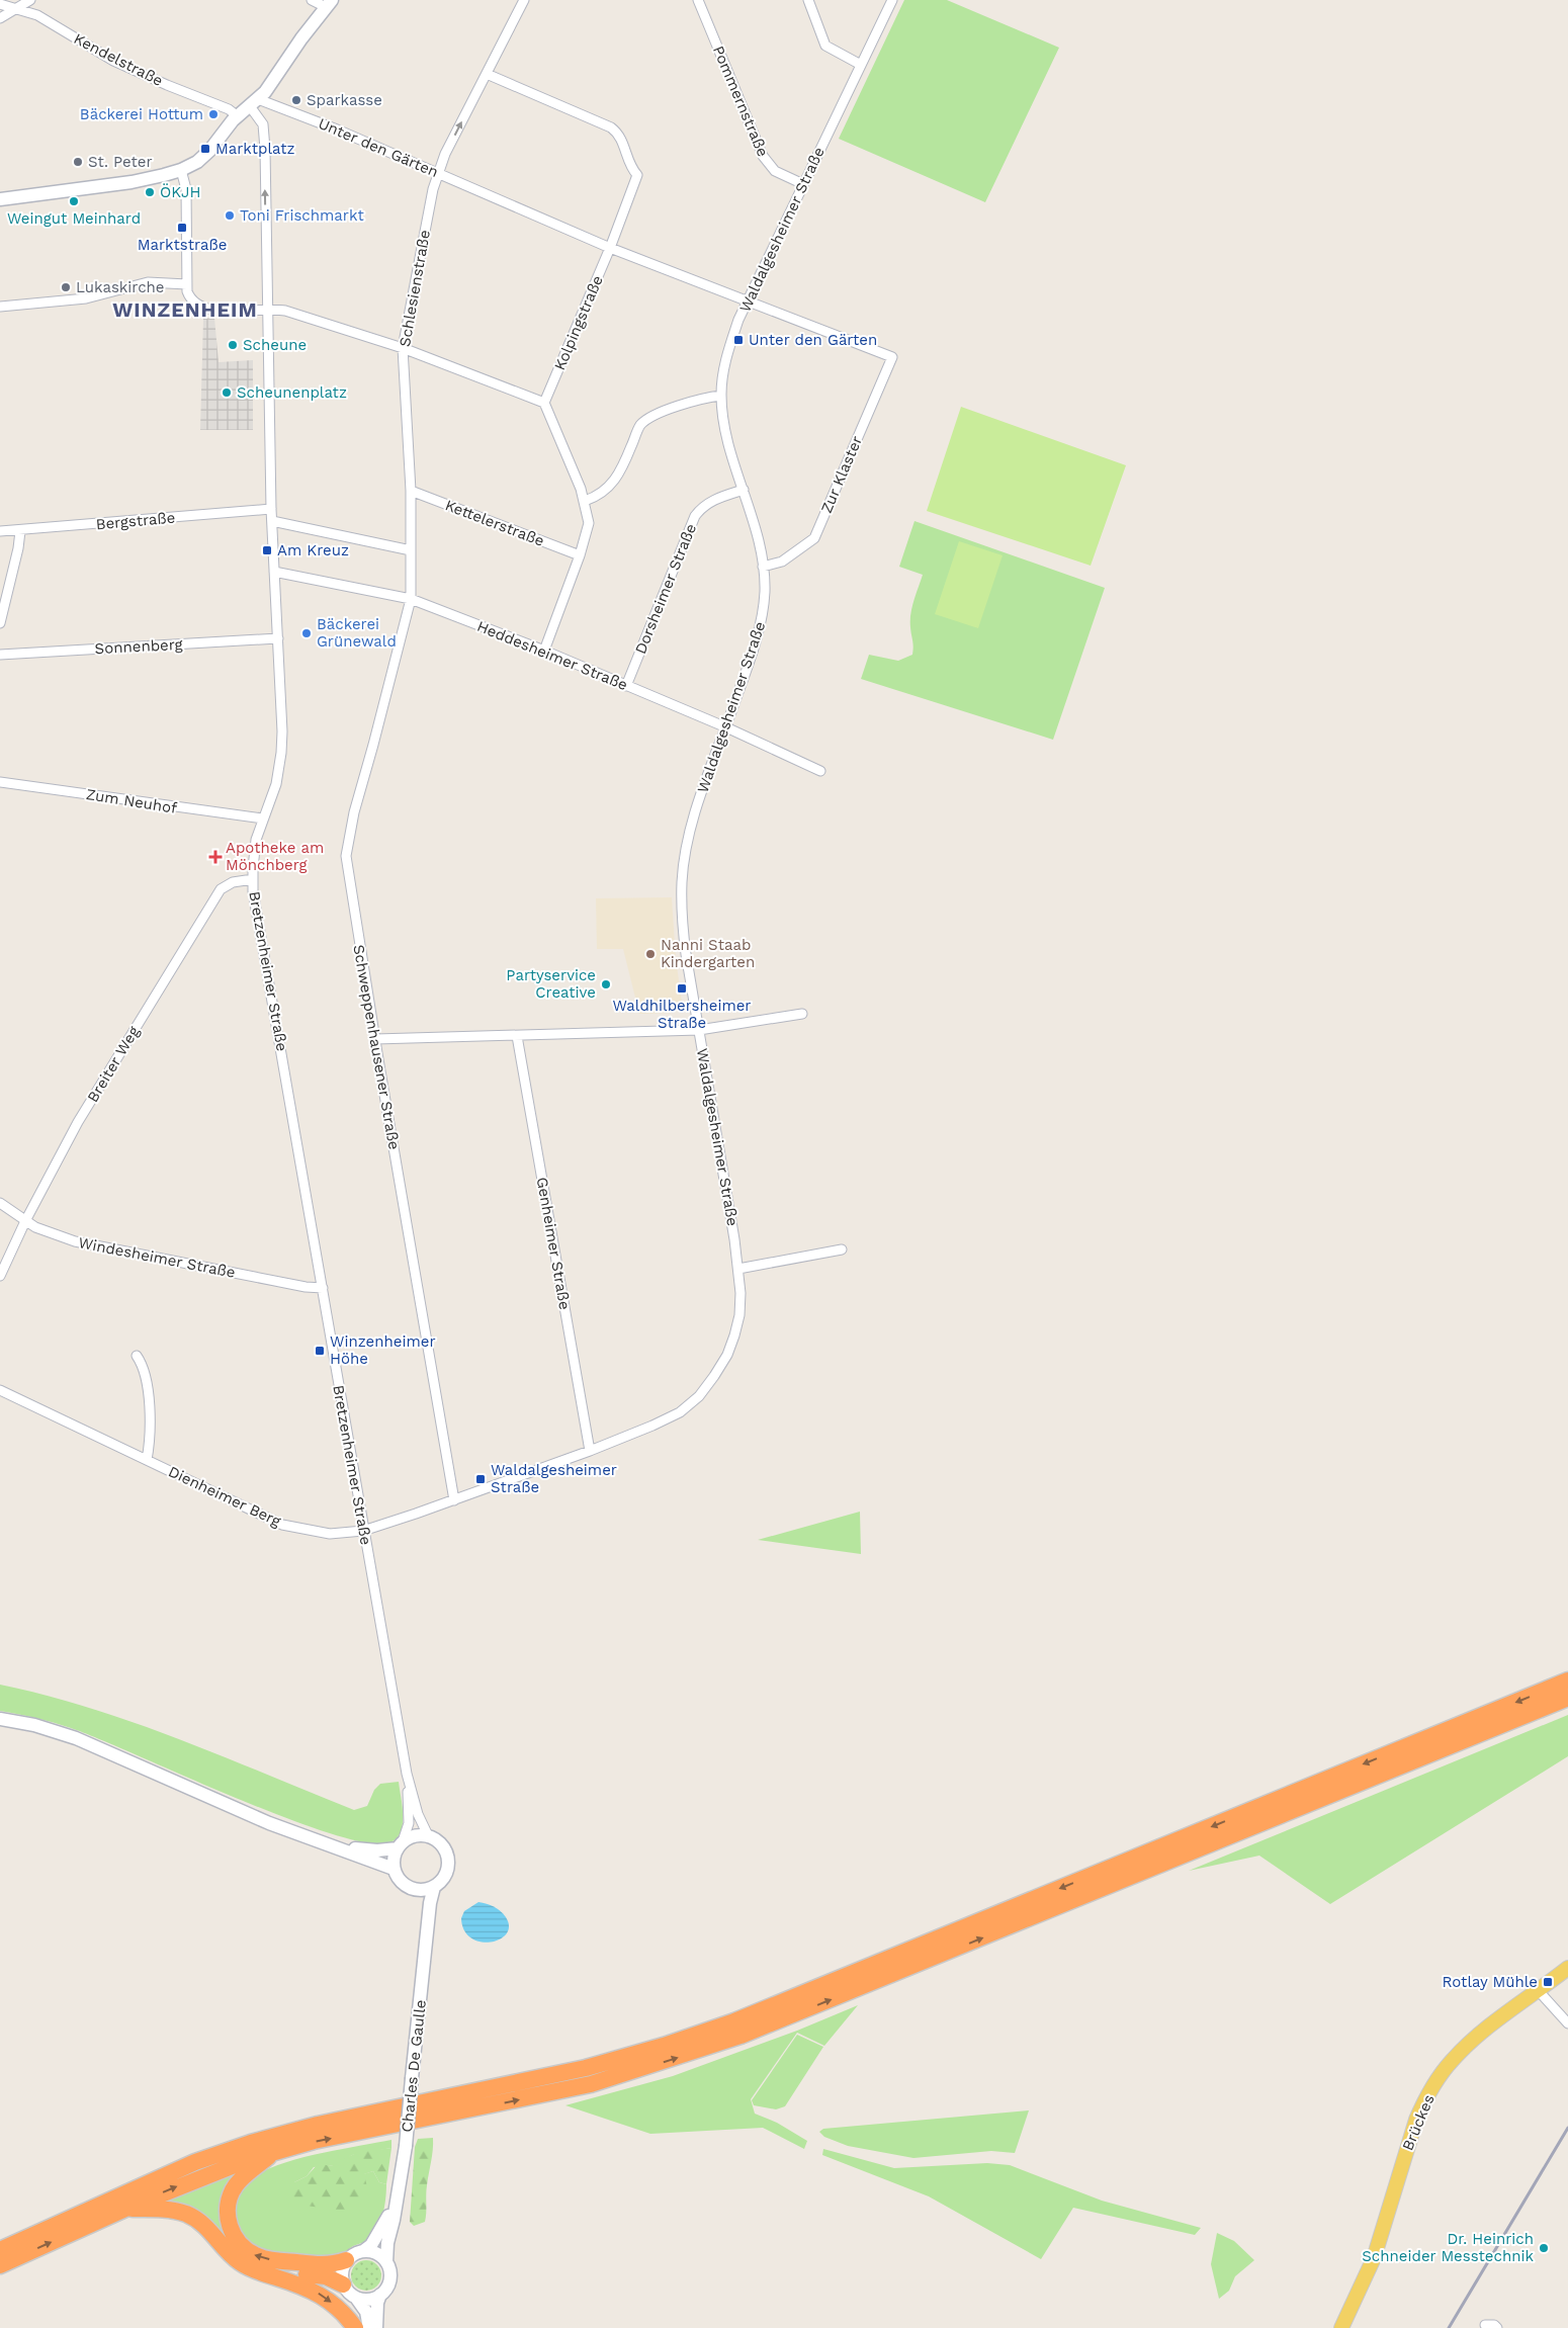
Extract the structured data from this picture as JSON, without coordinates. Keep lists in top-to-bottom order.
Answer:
{
  "streets": {
    "main road": ["Brückes"],
    "street": [
      "Kendelstraße",
      "Pommernstraße",
      "Unter den Gärten",
      "Waldalgesheimer Straße",
      "Schlesienstraße",
      "Kolpingstraße",
      "Zur Klaster",
      "Bergstraße",
      "Kettelerstraße",
      "Dorsheimer Straße",
      "Sonnenberg",
      "Heddesheimer Straße",
      "Zum Neuhof",
      "Bretzenheimer Straße",
      "Schweppenhausener Straße",
      "Breiter Weg",
      "Genheimer Straße",
      "Windesheimer Straße",
      "Dienheimer Berg",
      "Charles De Gaulle"
    ]
  },
  "crossings": [
    ["Pommernstraße", "Waldalgesheimer Straße"],
    ["Unter den Gärten", "Waldalgesheimer Straße"],
    ["Unter den Gärten", "Schlesienstraße"],
    ["Unter den Gärten", "Kolpingstraße"],
    ["Unter den Gärten", "Zur Klaster"],
    ["Unter den Gärten", "Bretzenheimer Straße"],
    ["Waldalgesheimer Straße", "Zur Klaster"],
    ["Waldalgesheimer Straße", "Dorsheimer Straße"],
    ["Waldalgesheimer Straße", "Heddesheimer Straße"],
    ["Waldalgesheimer Straße", "Bretzenheimer Straße"],
    ["Waldalgesheimer Straße", "Schweppenhausener Straße"],
    ["Waldalgesheimer Straße", "Genheimer Straße"],
    ["Waldalgesheimer Straße", "Dienheimer Berg"],
    ["Schlesienstraße", "Kolpingstraße"],
    ["Schlesienstraße", "Kettelerstraße"],
    ["Schlesienstraße", "Heddesheimer Straße"],
    ["Schlesienstraße", "Schweppenhausener Straße"],
    ["Bergstraße", "Bretzenheimer Straße"],
    ["Dorsheimer Straße", "Heddesheimer Straße"],
    ["Sonnenberg", "Bretzenheimer Straße"],
    ["Heddesheimer Straße", "Bretzenheimer Straße"],
    ["Heddesheimer Straße", "Schweppenhausener Straße"],
    ["Zum Neuhof", "Bretzenheimer Straße"],
    ["Bretzenheimer Straße", "Breiter Weg"],
    ["Bretzenheimer Straße", "Windesheimer Straße"],
    ["Bretzenheimer Straße", "Dienheimer Berg"],
    ["Bretzenheimer Straße", "Charles De Gaulle"],
    ["Breiter Weg", "Windesheimer Straße"]
  ],
  "districts": ["WINZENHEIM"],
  "places": {
    "other": [
      "Sparkasse",
      "Bäckerei Hottum",
      "St. Peter",
      "ÖKJH",
      "Weingut Meinhard",
      "Toni Frischmarkt",
      "Lukaskirche",
      "Scheune",
      "Scheunenplatz",
      "Bäckerei Grünewald",
      "Nanni Staab Kindergarten",
      "Partyservice Creative",
      "Dr. Heinrich Schneider Messtechnik"
    ],
    "transit": [
      "Marktplatz",
      "Marktstraße",
      "Unter den Gärten",
      "Am Kreuz",
      "Waldhilbersheimer Straße",
      "Winzenheimer Höhe",
      "Waldalgesheimer Straße",
      "Rotlay Mühle"
    ],
    "health": ["Apotheke am Mönchberg"]
  }
}
